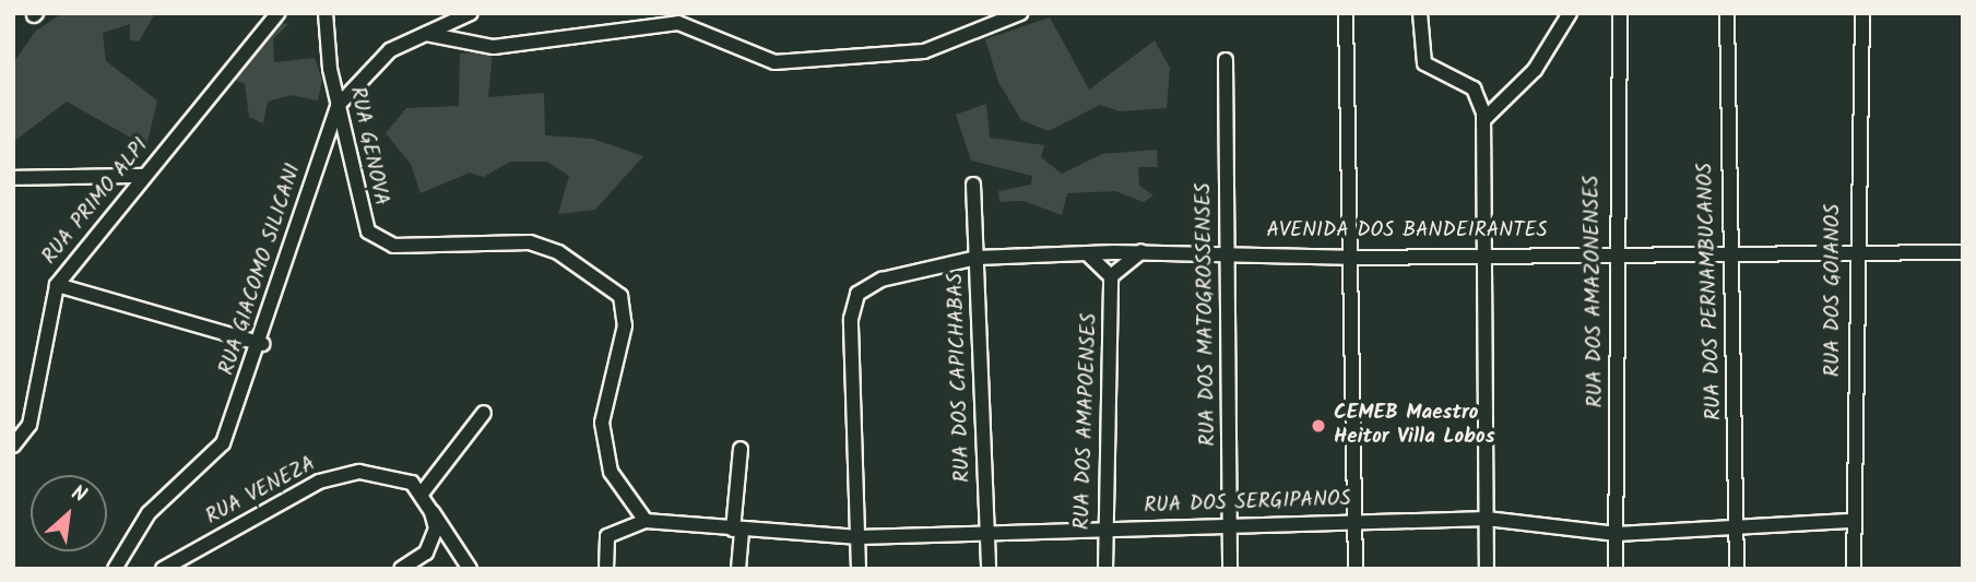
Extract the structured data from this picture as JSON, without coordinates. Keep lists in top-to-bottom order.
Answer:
{
  "streets": {
    "street": [
      "RUA GENOVA",
      "RUA PRIMO ALPI",
      "AVENIDA DOS BANDEIRANTES",
      "RUA GIACOMO SILICANI",
      "RUA DOS GOIANOS",
      "RUA DOS AMAZONENSES",
      "RUA DOS PERNAMBUCANOS",
      "RUA DOS MATOGROSSENSES",
      "RUA DOS CAPICHABAS",
      "RUA DOS AMAPOENSES",
      "RUA VENEZA",
      "RUA DOS SERGIPANOS"
    ]
  },
  "crossings": [
    ["RUA GENOVA", "RUA GIACOMO SILICANI"],
    ["RUA GENOVA", "RUA DOS SERGIPANOS"],
    ["AVENIDA DOS BANDEIRANTES", "RUA DOS GOIANOS"],
    ["AVENIDA DOS BANDEIRANTES", "RUA DOS AMAZONENSES"],
    ["AVENIDA DOS BANDEIRANTES", "RUA DOS PERNAMBUCANOS"],
    ["AVENIDA DOS BANDEIRANTES", "RUA DOS MATOGROSSENSES"],
    ["AVENIDA DOS BANDEIRANTES", "RUA DOS CAPICHABAS"],
    ["AVENIDA DOS BANDEIRANTES", "RUA DOS SERGIPANOS"],
    ["RUA DOS GOIANOS", "RUA DOS SERGIPANOS"],
    ["RUA DOS AMAZONENSES", "RUA DOS SERGIPANOS"],
    ["RUA DOS PERNAMBUCANOS", "RUA DOS SERGIPANOS"],
    ["RUA DOS MATOGROSSENSES", "RUA DOS SERGIPANOS"],
    ["RUA DOS CAPICHABAS", "RUA DOS SERGIPANOS"],
    ["RUA DOS AMAPOENSES", "RUA DOS SERGIPANOS"]
  ],
  "places": ["CEMEB Maestro Heitor Villa Lobos"],
  "north": "top right"
}
